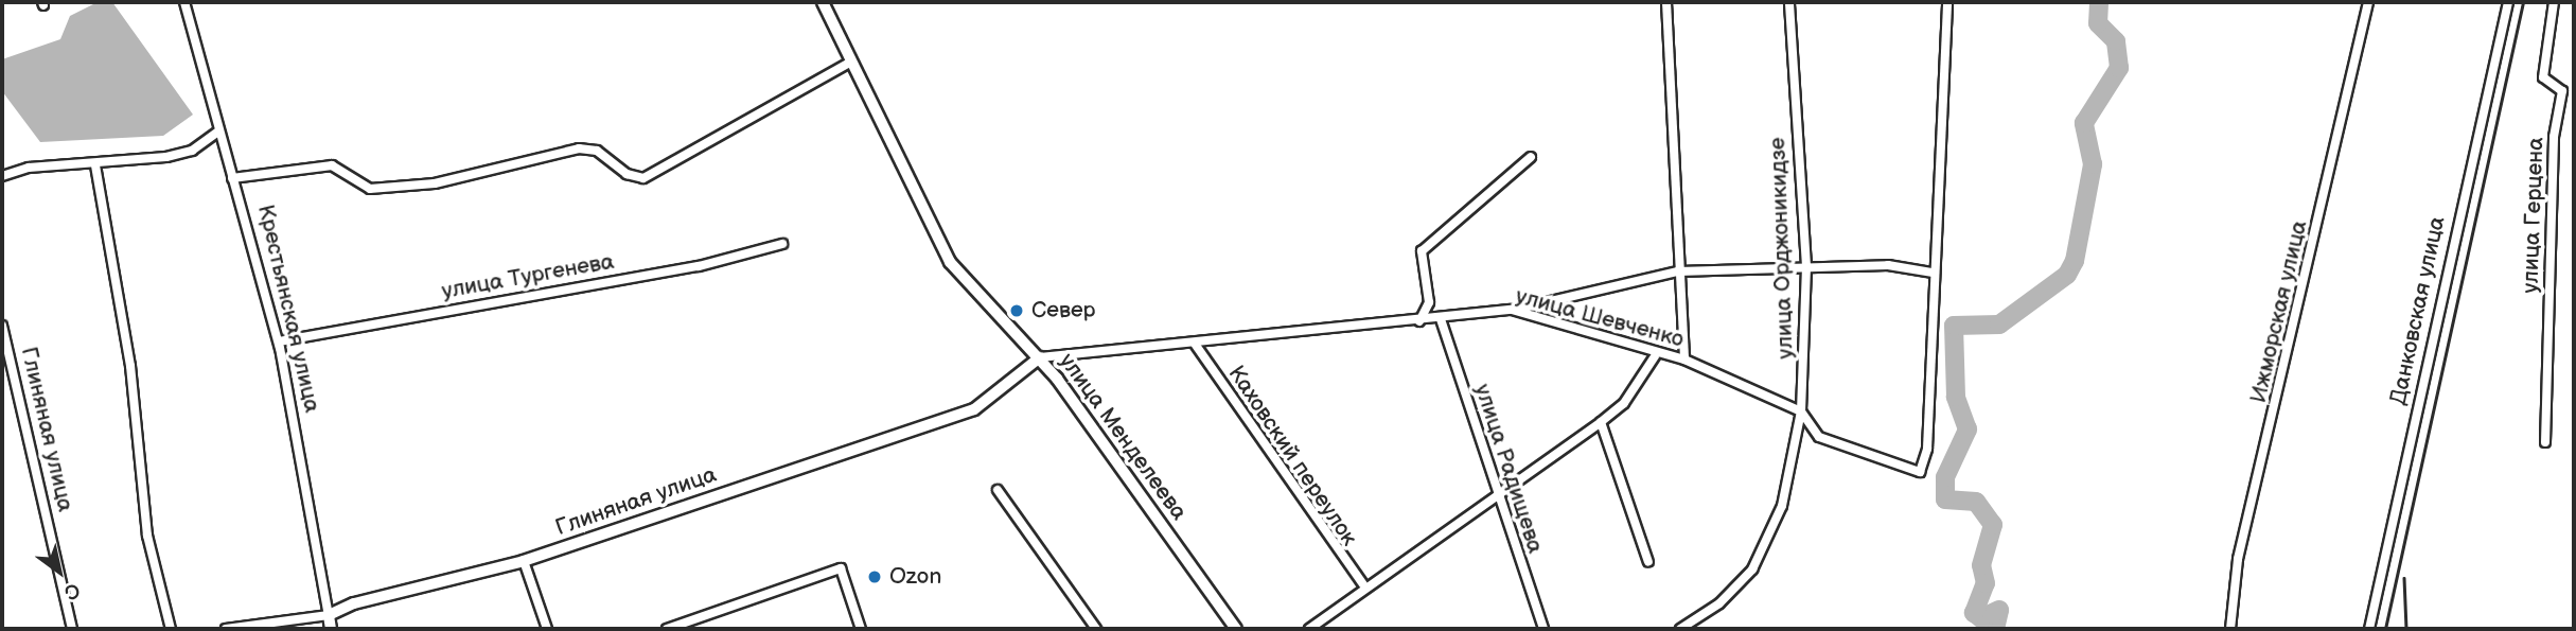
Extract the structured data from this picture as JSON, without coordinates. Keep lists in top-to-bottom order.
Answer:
{
  "streets": {
    "street": [
      "улица Герцена",
      "улица Орджоникидзе",
      "улица Тургенева",
      "Крестьянская улица",
      "Данковская улица",
      "Ижморская улица",
      "улица Шевченко",
      "Глиняная улица",
      "улица Менделеева",
      "Каховский переулок",
      "улица Радищева"
    ]
  },
  "crossings": [
    ["улица Орджоникидзе", "улица Шевченко"],
    ["улица Тургенева", "Крестьянская улица"],
    ["Крестьянская улица", "Глиняная улица"],
    ["улица Шевченко", "Глиняная улица"],
    ["улица Шевченко", "улица Менделеева"],
    ["улица Шевченко", "Каховский переулок"],
    ["улица Шевченко", "улица Радищева"],
    ["Глиняная улица", "улица Менделеева"]
  ],
  "places": ["Север", "Ozon"],
  "north": "bottom right"
}
